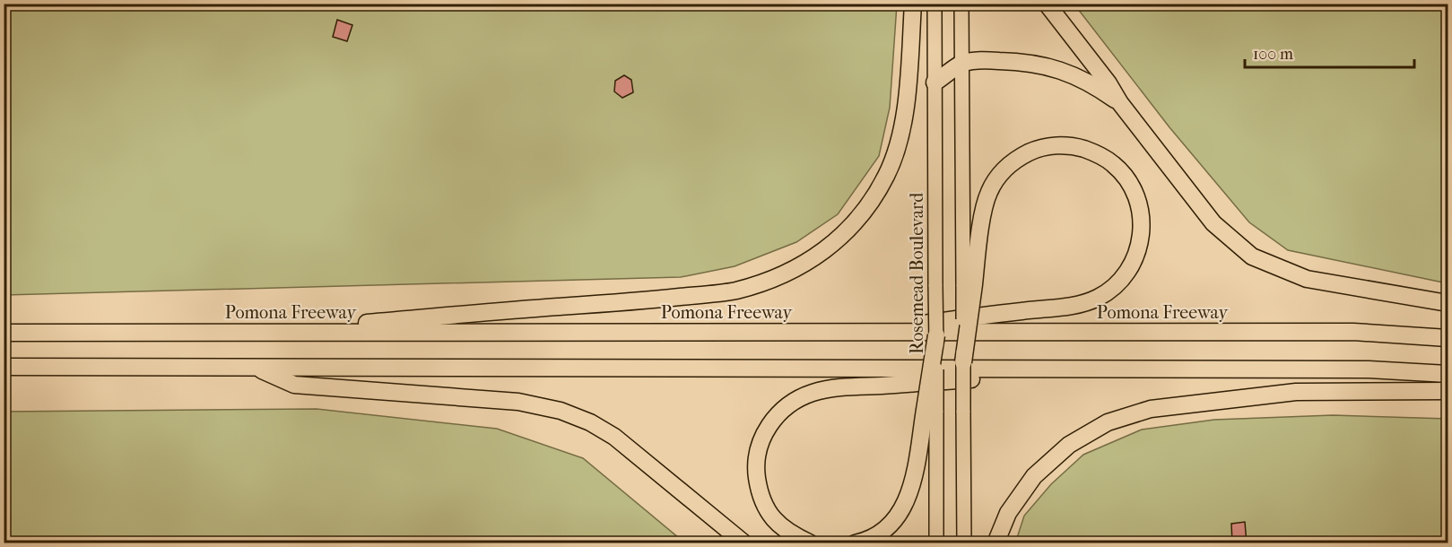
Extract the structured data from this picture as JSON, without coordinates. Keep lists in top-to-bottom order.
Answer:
{
  "streets": {
    "highway": ["Pomona Freeway"],
    "main road": ["Rosemead Boulevard"]
  },
  "scale_bar": "100 m"
}
